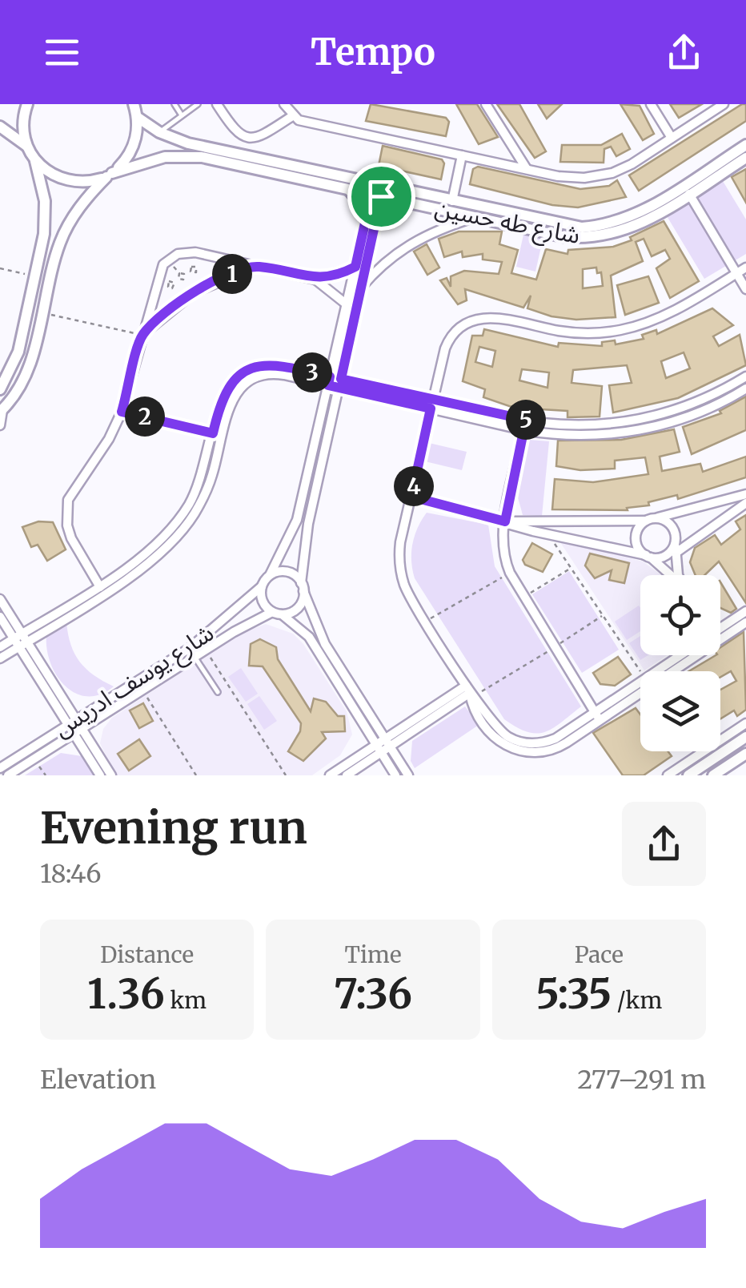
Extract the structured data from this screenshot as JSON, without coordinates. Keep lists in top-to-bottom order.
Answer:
{
  "streets": {
    "street": ["شارع طه حسين", "شارع يوسف ادريس"]
  },
  "page": {
    "header": "Tempo",
    "pins": [
      "1",
      "3",
      "2",
      "5",
      "4"
    ],
    "heading": ["Evening run", "18:46"],
    "stats": [
      ["Distance", "1.36 km"],
      ["Time", "7:36"],
      ["Pace", "5:35 /km"]
    ],
    "chart": ["Elevation", "277–291 m"]
  }
}
